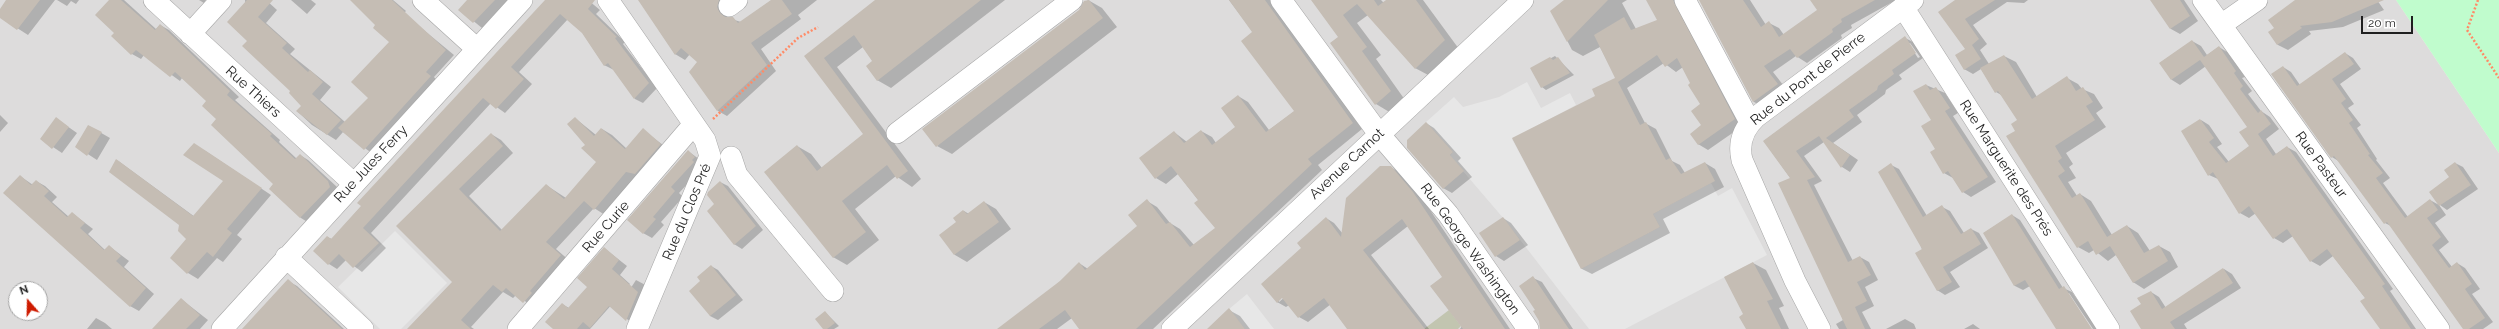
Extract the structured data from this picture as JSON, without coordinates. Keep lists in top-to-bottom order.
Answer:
{
  "streets": {
    "street": [
      "Rue du Pont de Pierre",
      "Rue Thiers",
      "Rue Jules Ferry",
      "Avenue Carnot",
      "Rue Pasteur",
      "Rue Marguerite des Prés",
      "Rue du Clos Pré",
      "Rue Curie",
      "Rue George Washington"
    ]
  },
  "crossings": [
    ["Rue du Pont de Pierre", "Rue Marguerite des Prés"],
    ["Rue Thiers", "Rue Jules Ferry"],
    ["Avenue Carnot", "Rue George Washington"],
    ["Rue du Clos Pré", "Rue Curie"]
  ],
  "scale_bar": "20 m",
  "north": "top"
}
